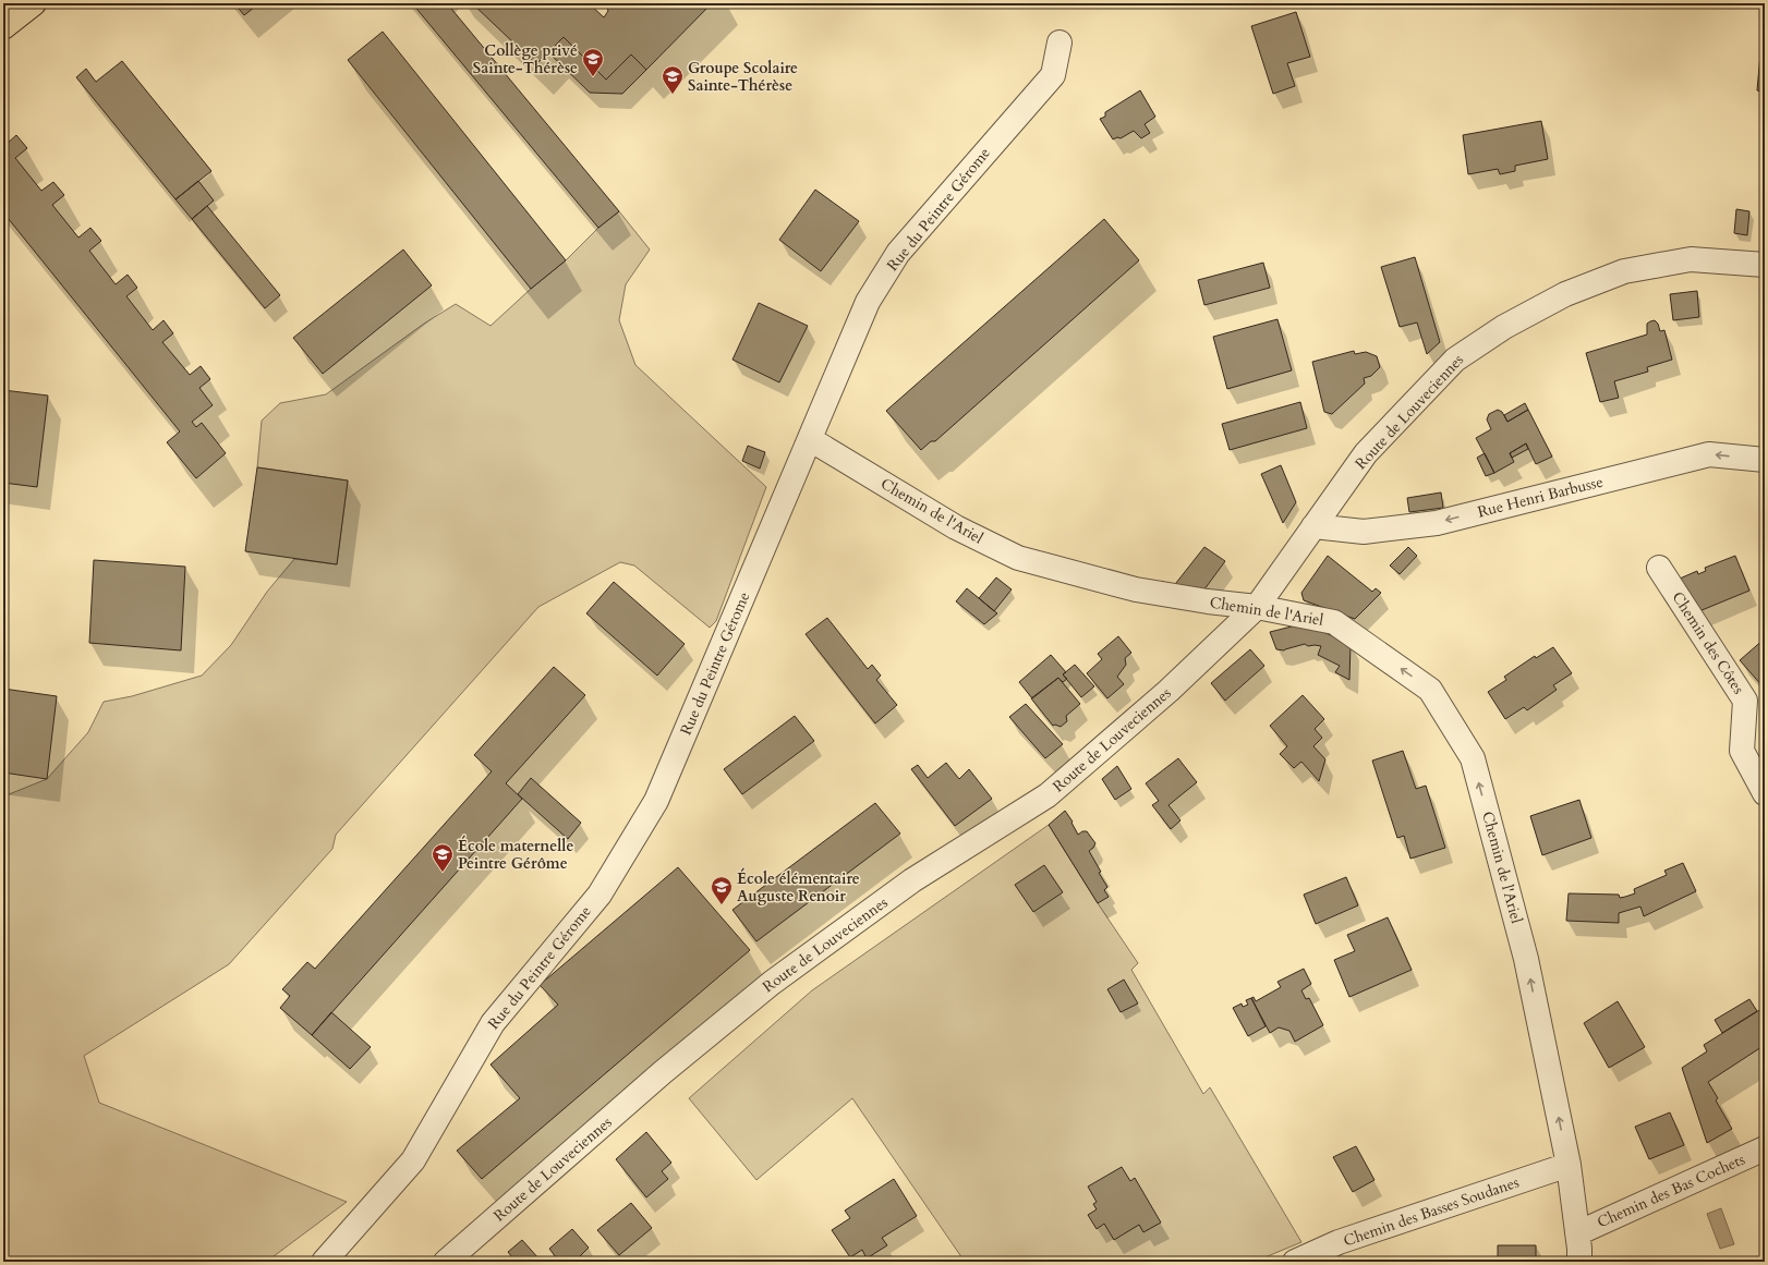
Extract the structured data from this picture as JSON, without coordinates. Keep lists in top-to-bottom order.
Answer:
{
  "streets": {
    "street": [
      "Rue du Peintre Gérome",
      "Route de Louveciennes",
      "Rue Henri Barbusse",
      "Chemin de l'Ariel",
      "Chemin des Côtes",
      "Chemin des Bas Cochets",
      "Chemin des Basses Soudanes"
    ]
  },
  "crossings": [
    ["Rue du Peintre Gérome", "Chemin de l'Ariel"],
    ["Route de Louveciennes", "Rue Henri Barbusse"],
    ["Route de Louveciennes", "Chemin de l'Ariel"],
    ["Chemin de l'Ariel", "Chemin des Bas Cochets"],
    ["Chemin de l'Ariel", "Chemin des Basses Soudanes"]
  ],
  "one_way": ["Rue Henri Barbusse", "Chemin de l'Ariel"],
  "places": {
    "school or university": [
      "Collège privé Sainte-Thérèse",
      "Groupe Scolaire Sainte-Thérèse",
      "École maternelle Peintre Gérôme",
      "École élémentaire Auguste Renoir"
    ]
  }
}
